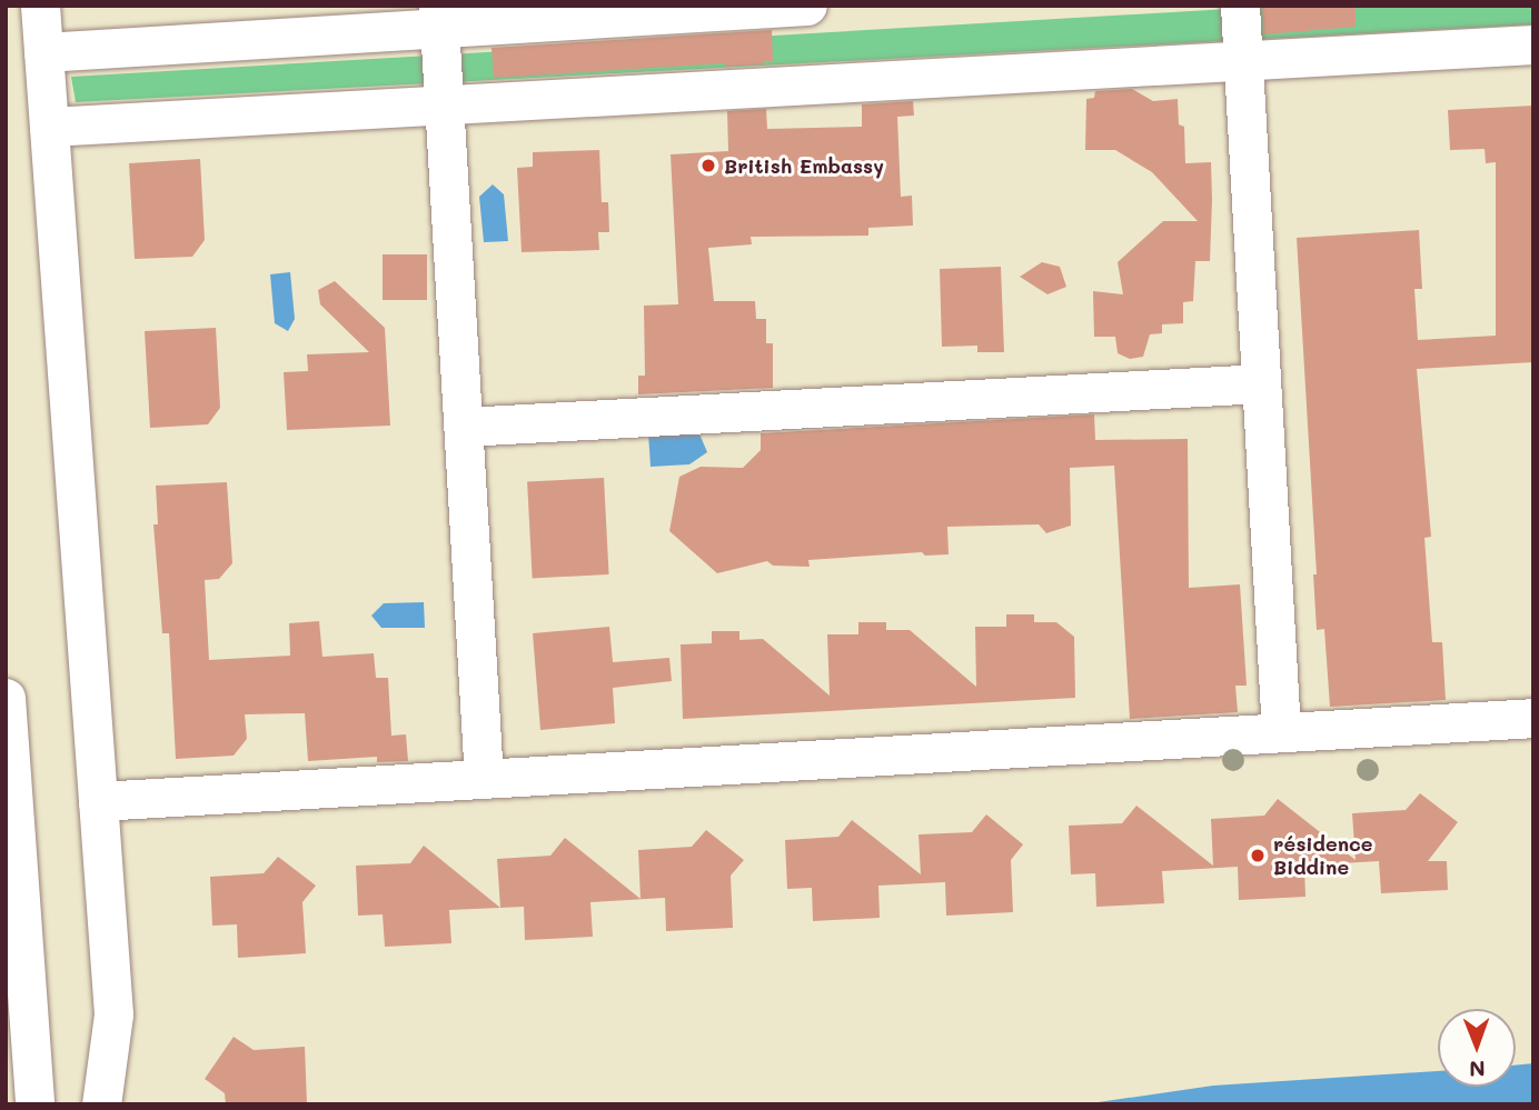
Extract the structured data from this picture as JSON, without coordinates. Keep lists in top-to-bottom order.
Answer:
{
  "places": ["British Embassy", "résidence Biddine"],
  "north": "bottom"
}
